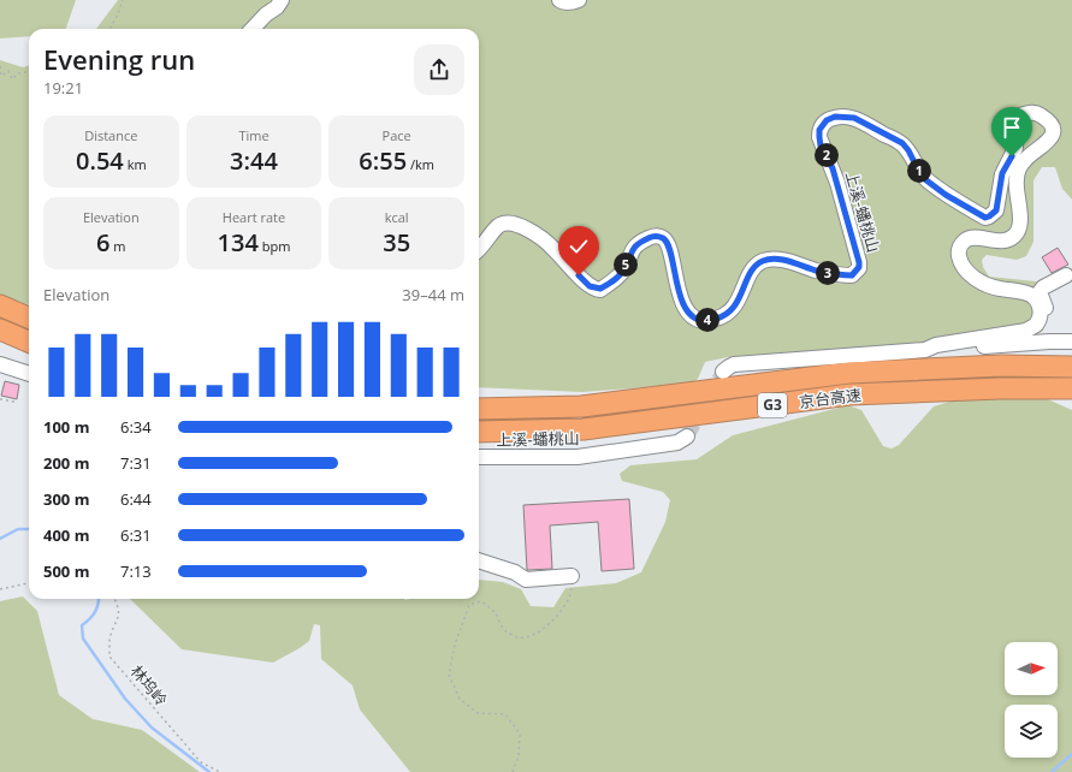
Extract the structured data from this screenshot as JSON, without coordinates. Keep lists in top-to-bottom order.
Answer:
{
  "streets": {
    "highway": ["京台高速", "G3"],
    "street": ["上溪-蟠桃山"],
    "path": ["林坞岭"]
  },
  "north": "right",
  "page": {
    "heading": ["Evening run", "19:21"],
    "stats": [
      ["Distance", "0.54 km"],
      ["Time", "3:44"],
      ["Pace", "6:55 /km"],
      ["Elevation", "6 m"],
      ["Heart rate", "134 bpm"],
      ["kcal", "35"]
    ],
    "pins": [
      "2",
      "1",
      "5",
      "3",
      "4"
    ],
    "chart": ["Elevation", "39–44 m"],
    "list": [
      {
        "name": "100 m",
        "note": "6:34"
      },
      {
        "name": "200 m",
        "note": "7:31"
      },
      {
        "name": "300 m",
        "note": "6:44"
      },
      {
        "name": "400 m",
        "note": "6:31"
      },
      {
        "name": "500 m",
        "note": "7:13"
      }
    ]
  }
}
